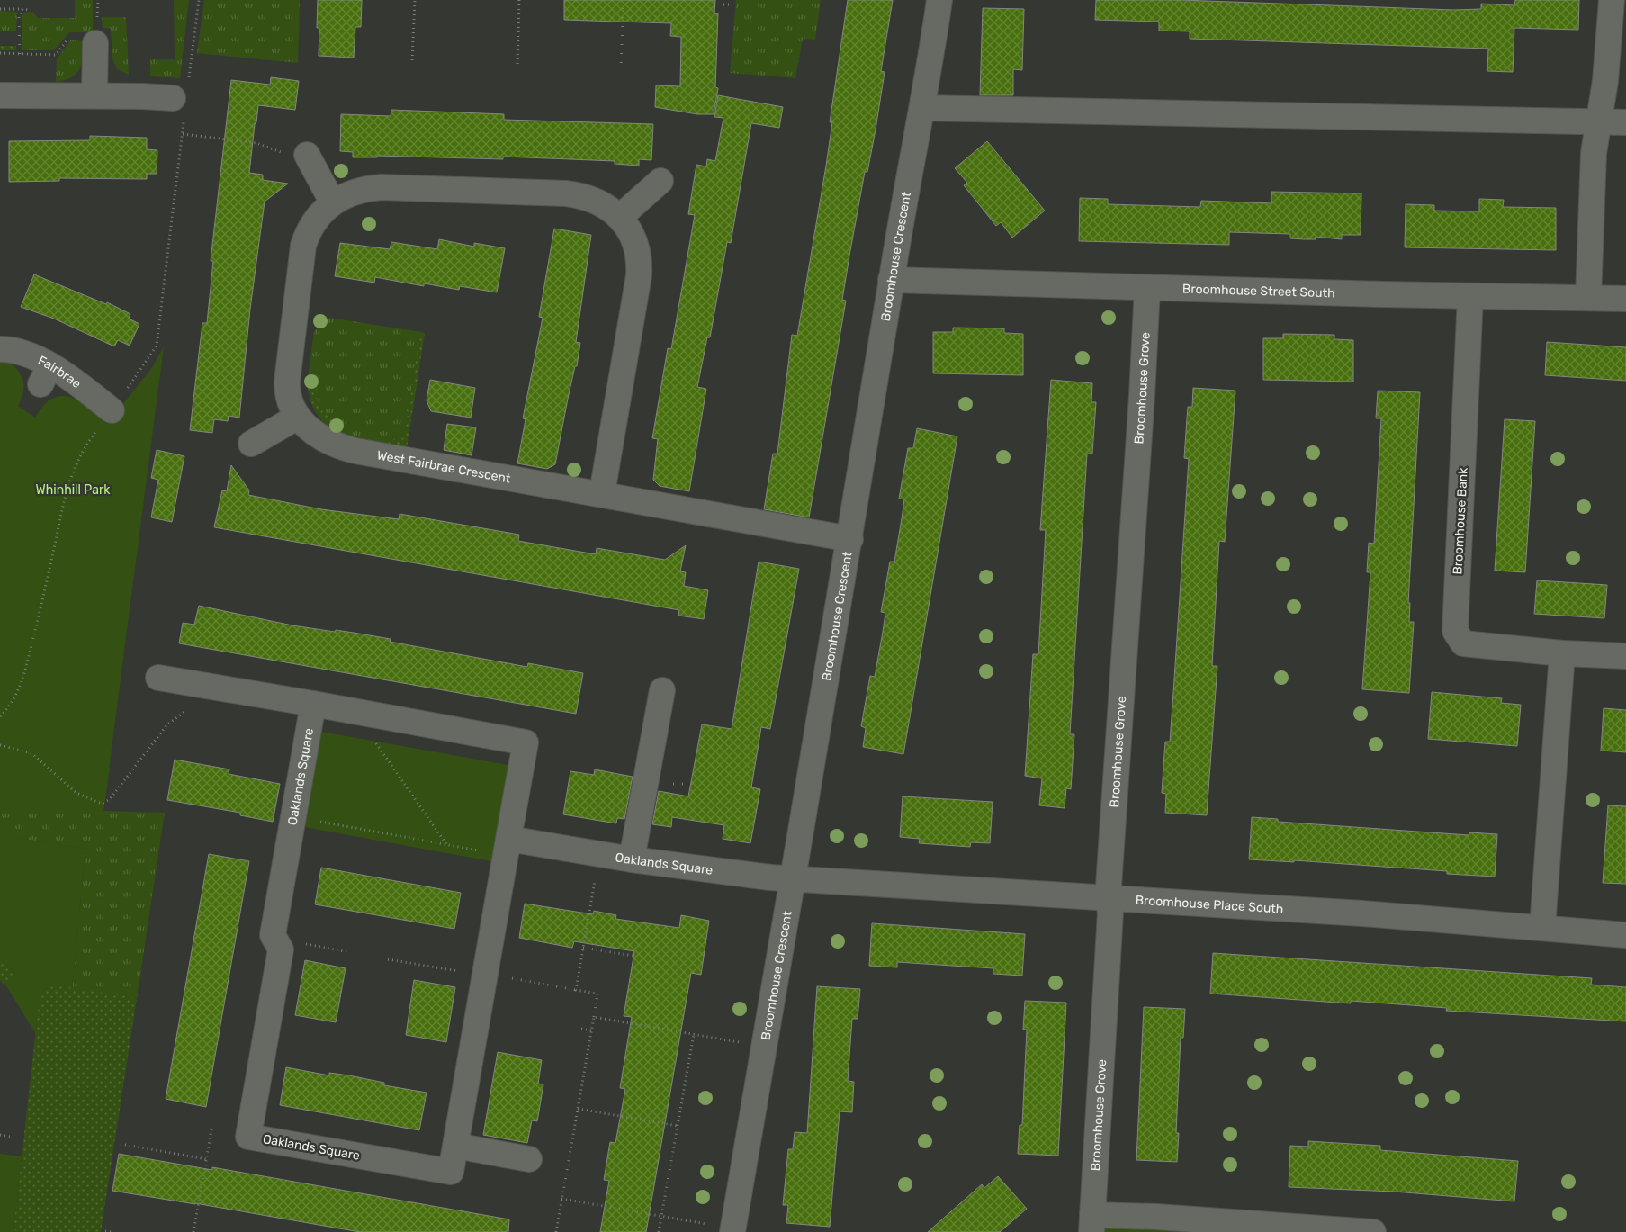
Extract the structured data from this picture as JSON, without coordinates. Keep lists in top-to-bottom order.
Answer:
{
  "streets": {
    "street": [
      "Broomhouse Crescent",
      "Broomhouse Street South",
      "Fairbrae",
      "Broomhouse Grove",
      "West Fairbrae Crescent",
      "Broomhouse Bank",
      "Oaklands Square",
      "Broomhouse Place South"
    ]
  },
  "crossings": [
    ["Broomhouse Crescent", "Broomhouse Street South"],
    ["Broomhouse Crescent", "West Fairbrae Crescent"],
    ["Broomhouse Crescent", "Oaklands Square"],
    ["Broomhouse Crescent", "Broomhouse Place South"],
    ["Broomhouse Street South", "Broomhouse Grove"],
    ["Broomhouse Street South", "Broomhouse Bank"],
    ["Broomhouse Grove", "Broomhouse Place South"],
    ["Oaklands Square", "Broomhouse Place South"]
  ],
  "parks": ["Whinhill Park"]
}
